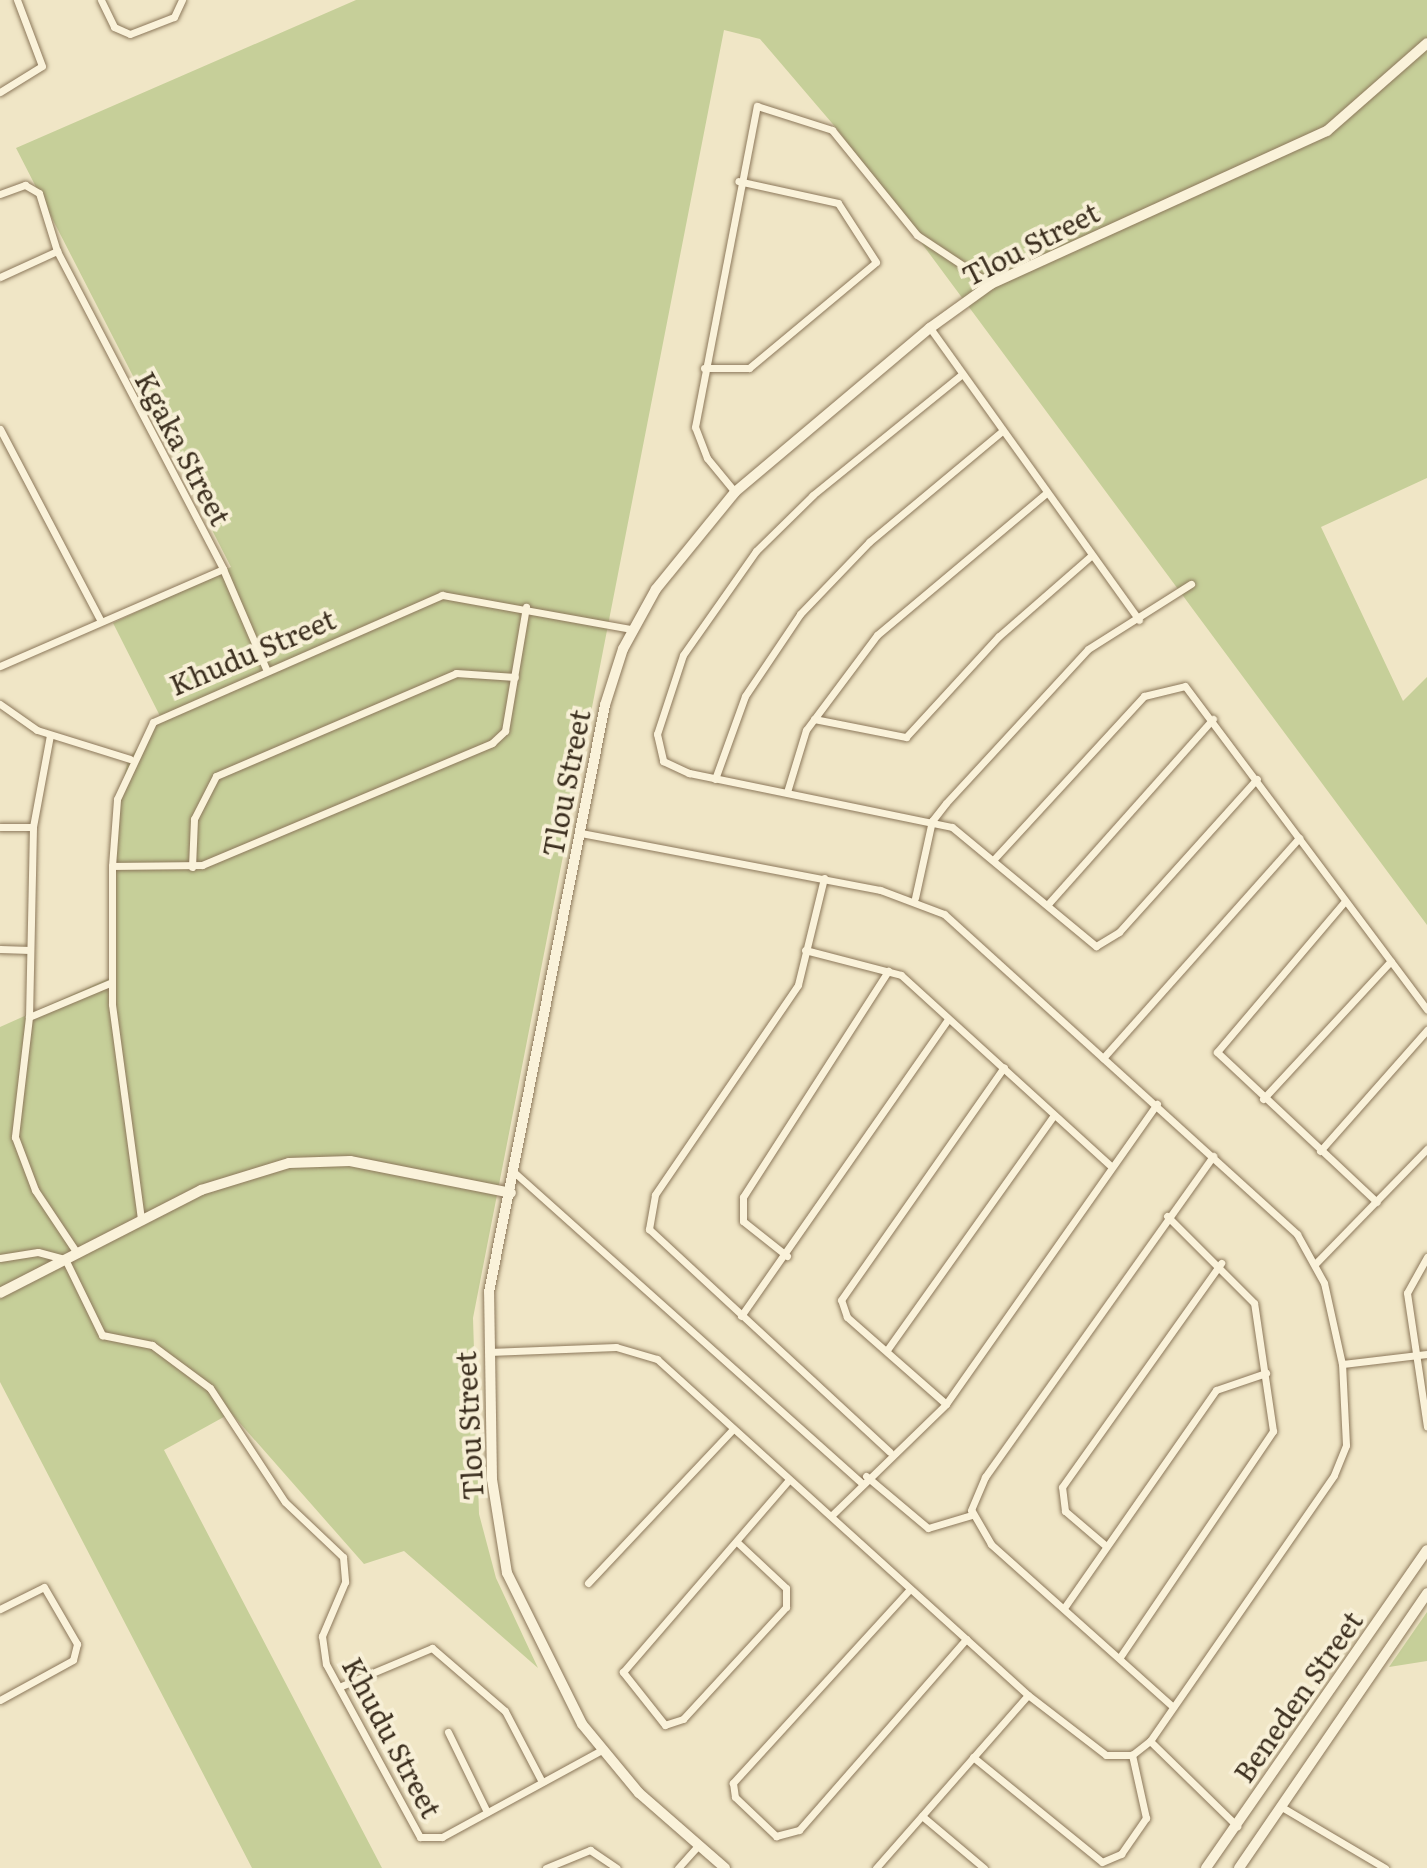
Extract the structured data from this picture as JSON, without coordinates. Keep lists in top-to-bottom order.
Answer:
{
  "streets": {
    "street": [
      "Tlou Street",
      "Kgaka Street",
      "Khudu Street",
      "Beneden Street"
    ]
  },
  "crossings": [
    ["Tlou Street", "Khudu Street"],
    ["Kgaka Street", "Khudu Street"]
  ]
}
